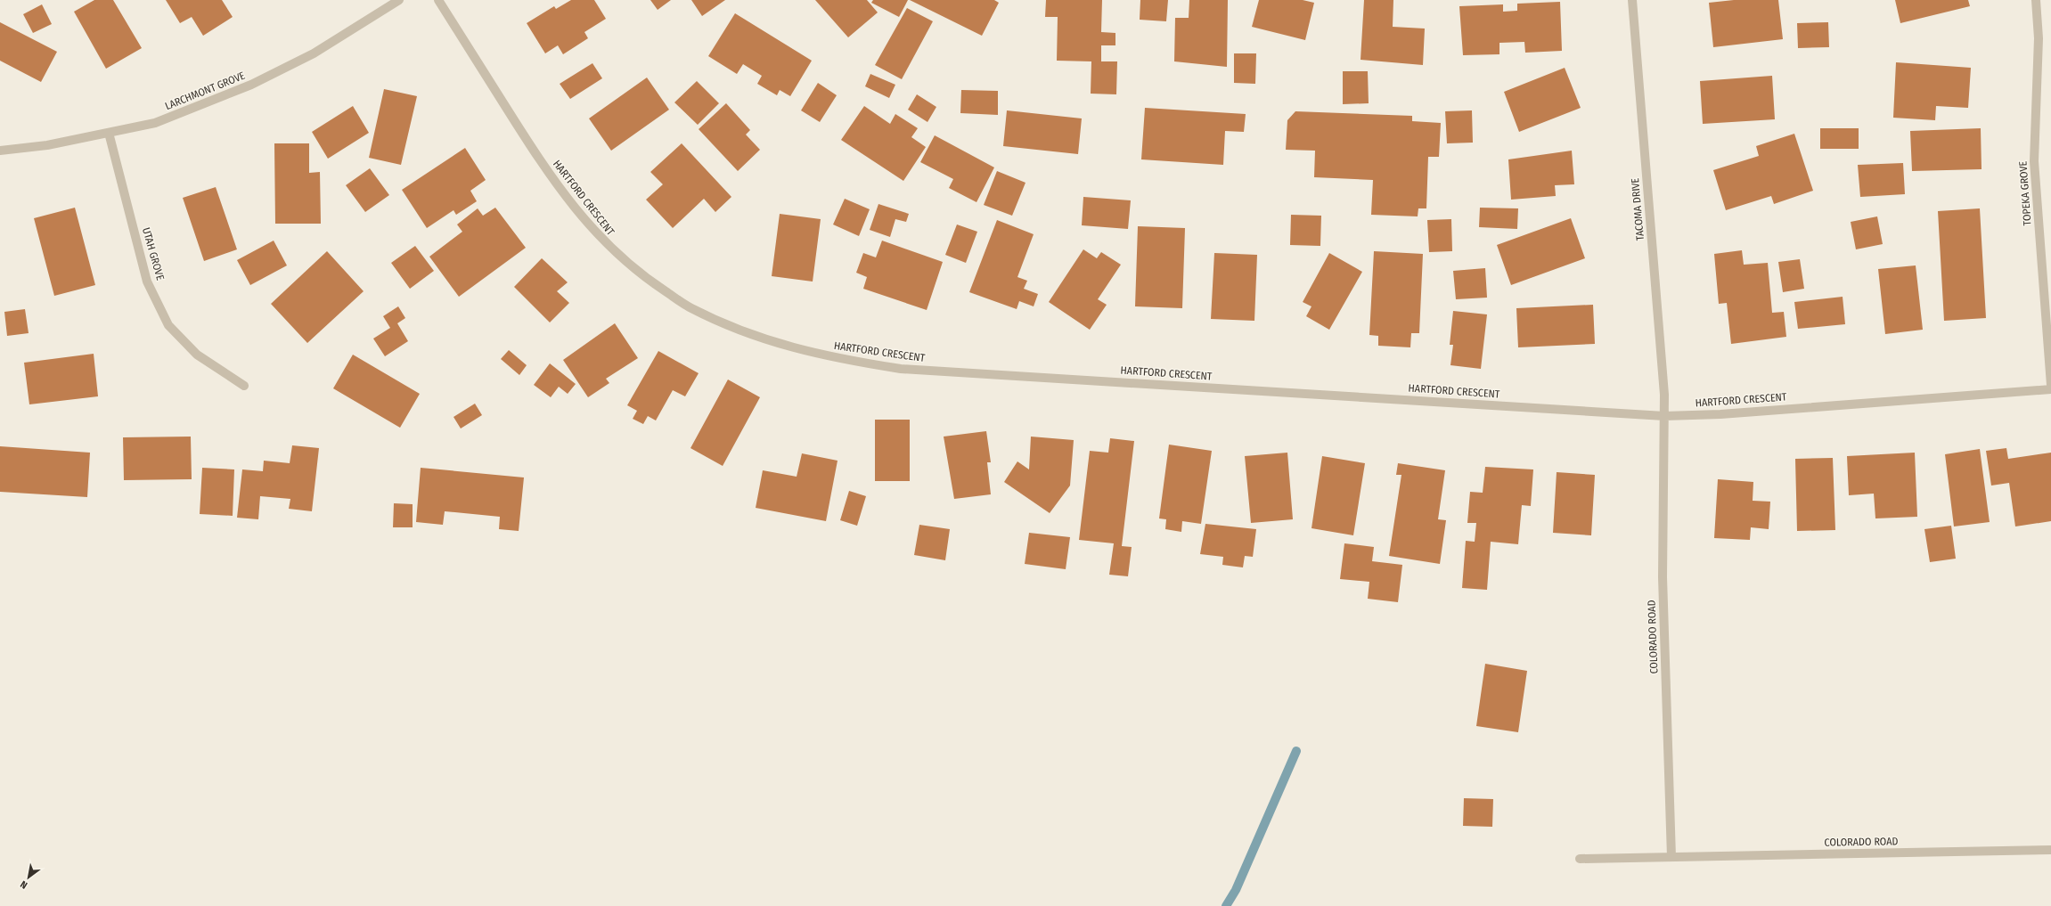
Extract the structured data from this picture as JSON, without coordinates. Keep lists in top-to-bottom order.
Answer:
{
  "streets": {
    "street": [
      "LARCHMONT GROVE",
      "TOPEKA GROVE",
      "HARTFORD CRESCENT",
      "TACOMA DRIVE",
      "UTAH GROVE",
      "COLORADO ROAD"
    ]
  },
  "crossings": [
    ["LARCHMONT GROVE", "UTAH GROVE"],
    ["HARTFORD CRESCENT", "TACOMA DRIVE"],
    ["HARTFORD CRESCENT", "COLORADO ROAD"],
    ["TACOMA DRIVE", "COLORADO ROAD"]
  ],
  "north": "bottom left"
}
